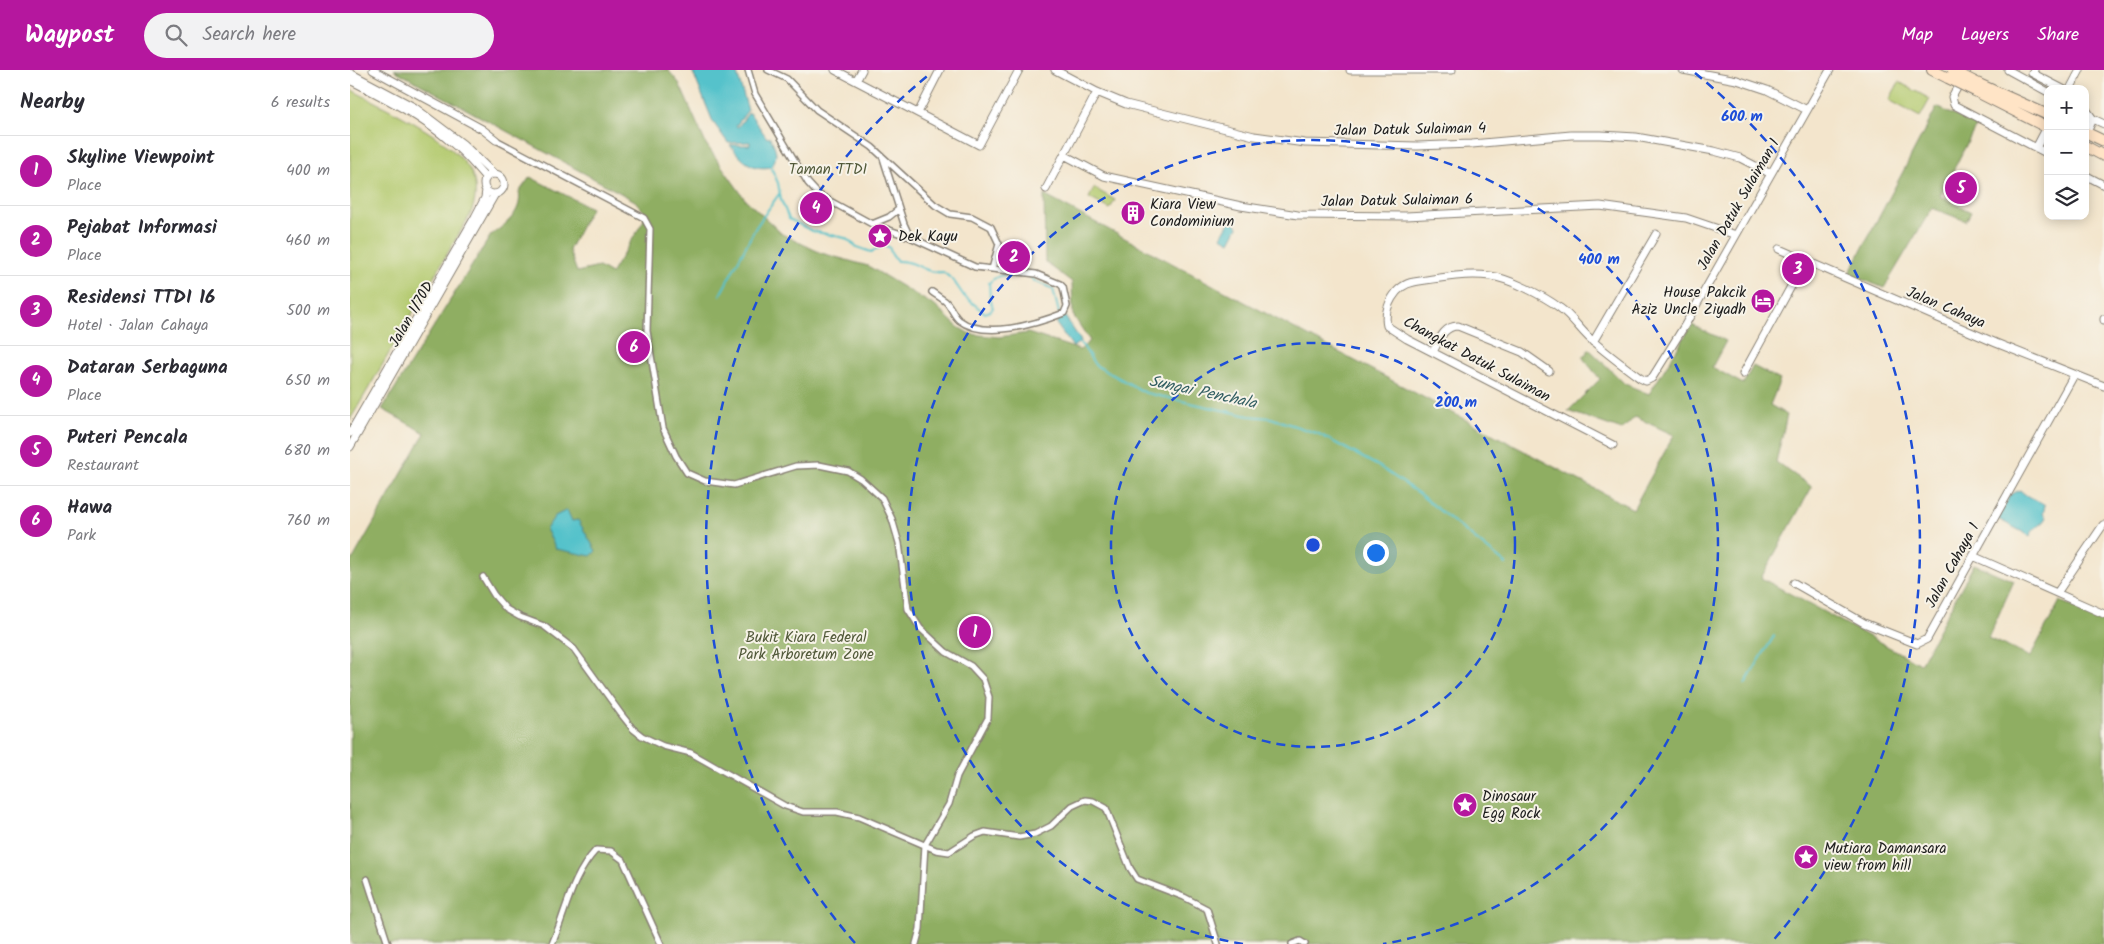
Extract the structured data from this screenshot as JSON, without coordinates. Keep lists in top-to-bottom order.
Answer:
{
  "streets": {
    "street": [
      "Jalan Datuk Sulaiman 4",
      "Jalan Datuk Sulaiman 6",
      "Jalan Datuk Sulaiman 1",
      "Jalan Cahaya",
      "Jalan 1/70D",
      "Changkat Datuk Sulaiman",
      "Jalan Cahaya 1"
    ]
  },
  "crossings": [
    ["Jalan Datuk Sulaiman 4", "Jalan Datuk Sulaiman 1"],
    ["Jalan Datuk Sulaiman 6", "Jalan Datuk Sulaiman 1"],
    ["Jalan Datuk Sulaiman 1", "Changkat Datuk Sulaiman"],
    ["Jalan Cahaya", "Jalan Cahaya 1"]
  ],
  "water": ["Sungai Penchala"],
  "parks": ["Taman TTDI", "Bukit Kiara Federal Park Arboretum Zone"],
  "places": {
    "building": ["Kiara View Condominium"],
    "place": ["Dek Kayu", "Dinosaur Egg Rock", "Mutiara Damansara view from hill"],
    "hotel": ["House Pakcik Aziz Uncle Ziyadh"]
  },
  "page": {
    "header": "Waypost",
    "search": "Search here",
    "nav": ["Map", "Layers", "Share"],
    "heading": ["Nearby", "6 results"],
    "map_buttons": ["+", "−"],
    "list": [
      {
        "mark": "1",
        "name": "Skyline Viewpoint",
        "note": "Place",
        "value": "400 m"
      },
      {
        "mark": "2",
        "name": "Pejabat Informasi",
        "note": "Place",
        "value": "460 m"
      },
      {
        "mark": "3",
        "name": "Residensi TTDI 16",
        "note": "Hotel · Jalan Cahaya",
        "value": "500 m"
      },
      {
        "mark": "4",
        "name": "Dataran Serbaguna",
        "note": "Place",
        "value": "650 m"
      },
      {
        "mark": "5",
        "name": "Puteri Pencala",
        "note": "Restaurant",
        "value": "680 m"
      },
      {
        "mark": "6",
        "name": "Hawa",
        "note": "Park",
        "value": "760 m"
      }
    ],
    "pins": [
      "5",
      "4",
      "2",
      "3",
      "6",
      "1"
    ]
  },
  "rings": ["600 m", "400 m", "200 m"]
}
